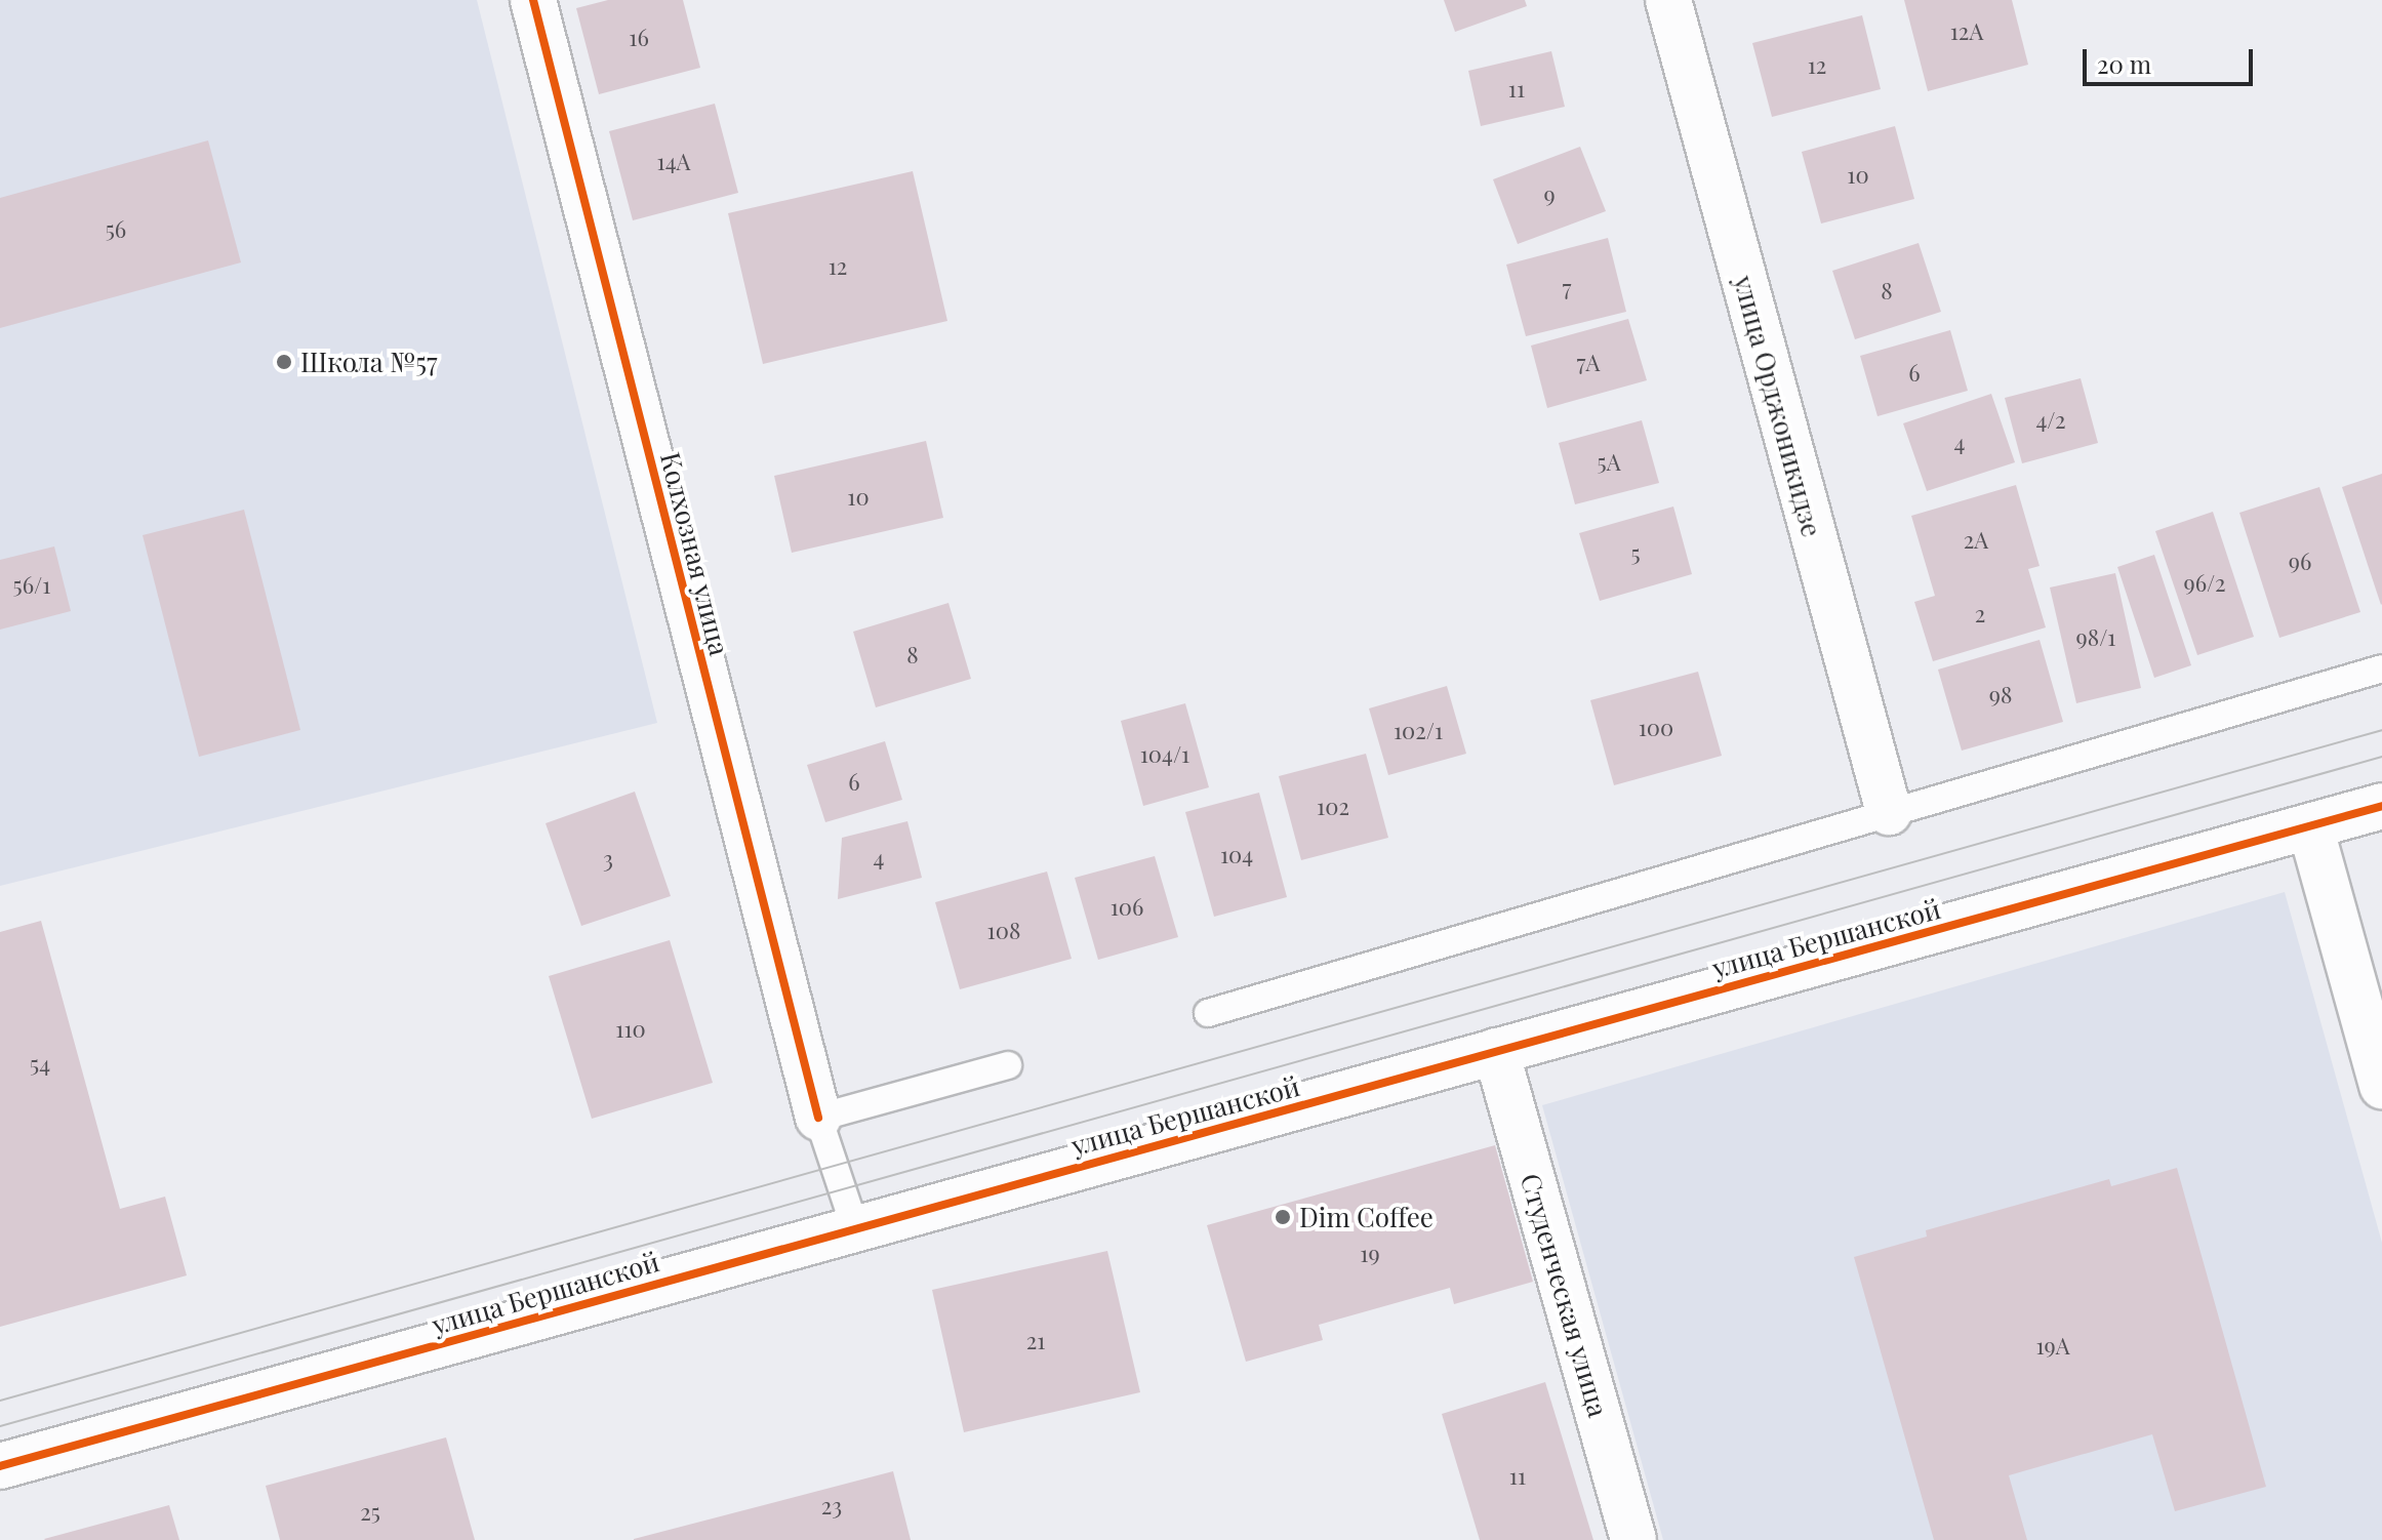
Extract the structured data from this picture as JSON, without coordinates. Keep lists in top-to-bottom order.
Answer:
{
  "streets": {
    "street": [
      "улица Орджоникидзе",
      "Колхозная улица",
      "улица Бершанской",
      "Студенческая улица"
    ]
  },
  "crossings": [
    ["улица Бершанской", "Студенческая улица"]
  ],
  "places": ["Школа №57", "Dim Coffee"],
  "house_numbers": [
    "12А",
    "16",
    "12",
    "11",
    "14А",
    "10",
    "9",
    "56",
    "12",
    "7",
    "8",
    "7А",
    "6",
    "4/2",
    "4",
    "5А",
    "10",
    "2А",
    "5",
    "96",
    "96/2",
    "56/1",
    "2",
    "98/1",
    "8",
    "98",
    "100",
    "102/1",
    "104/1",
    "6",
    "102",
    "104",
    "4",
    "3",
    "106",
    "108",
    "110",
    "54",
    "19",
    "21",
    "19А",
    "11",
    "23",
    "25"
  ],
  "scale_bar": "20 m"
}
